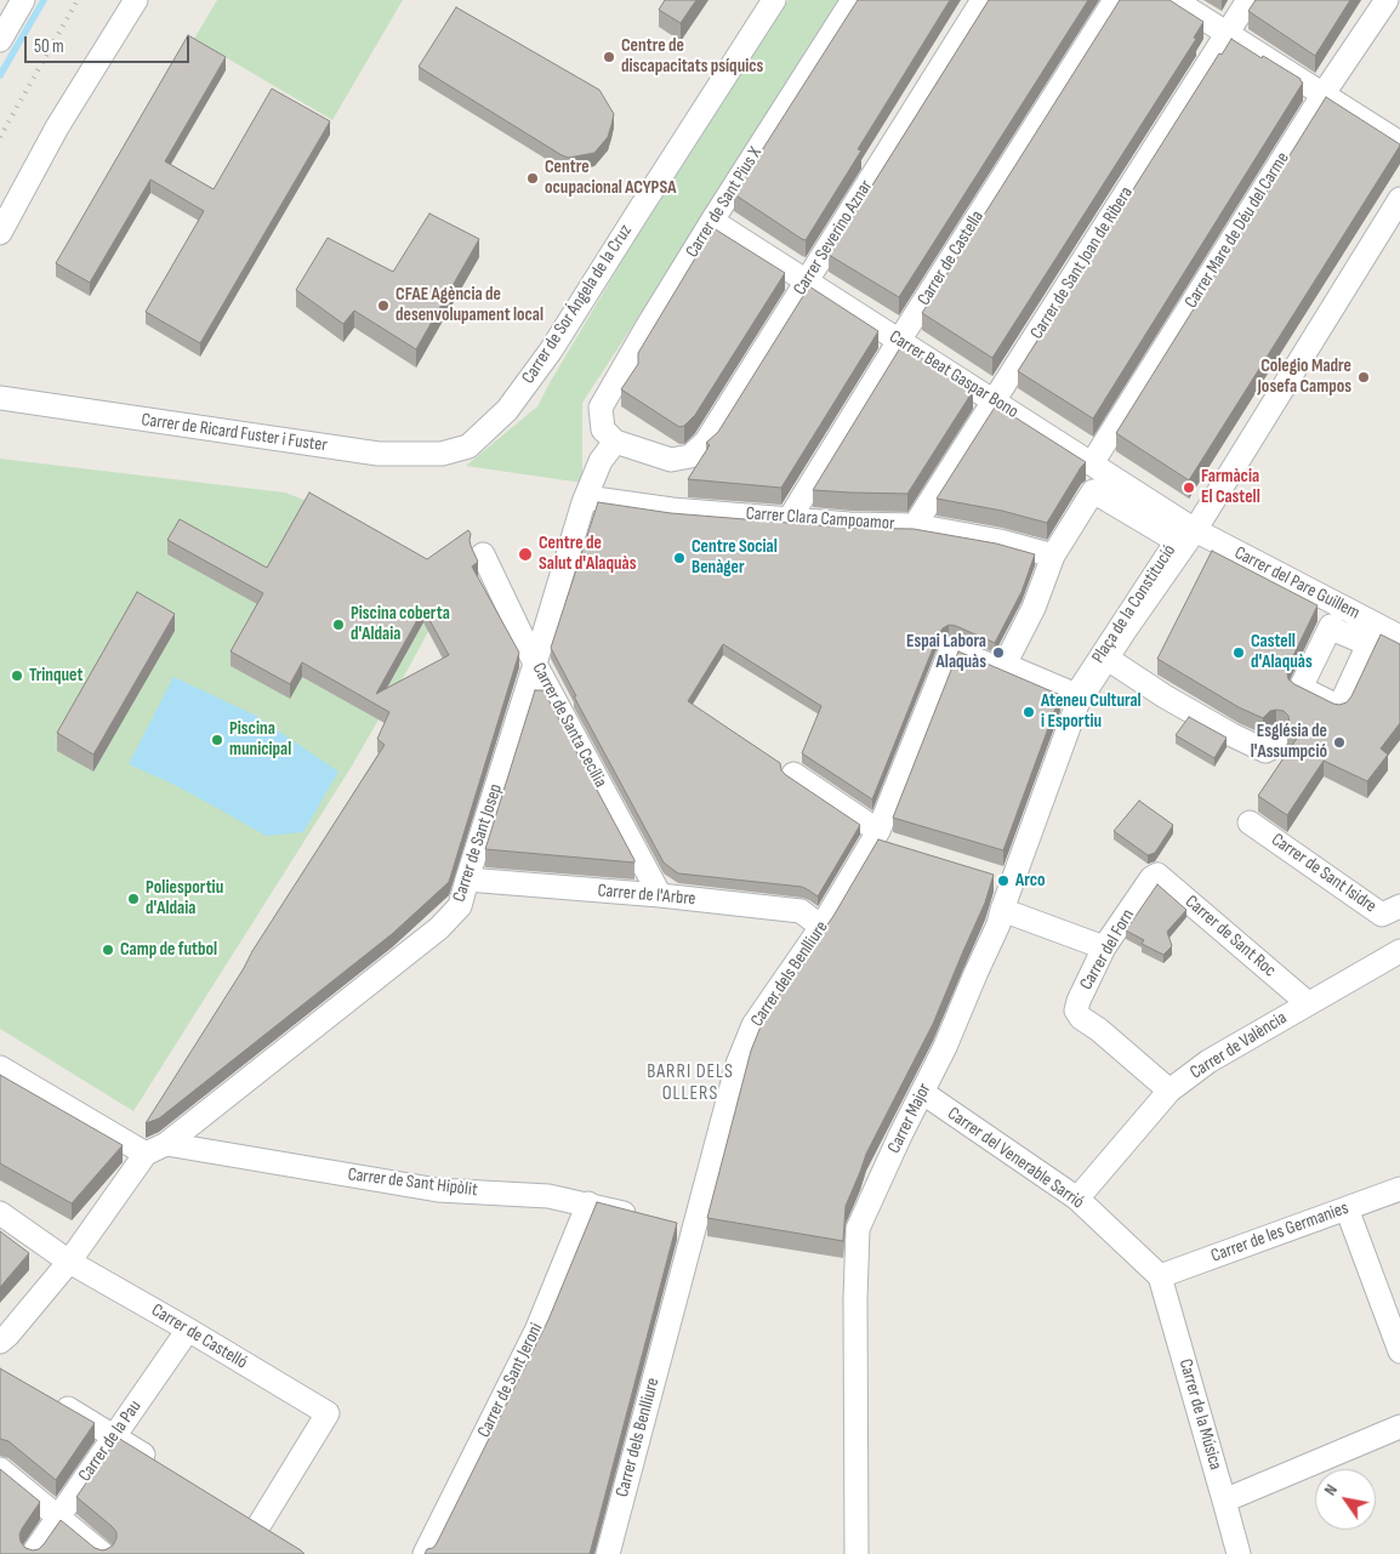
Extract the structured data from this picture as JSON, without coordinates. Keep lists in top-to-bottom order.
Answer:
{
  "streets": {
    "street": [
      "Carrer de Sant Pius X",
      "Carrer Mare de Déu del Carme",
      "Carrer Severino Aznar",
      "Carrer de Castella",
      "Carrer de Sant Joan de Ribera",
      "Carrer de Sor Ángela de la Cruz",
      "Carrer Beat Gaspar Bono",
      "Carrer de Ricard Fuster i Fuster",
      "Carrer Clara Campoamor",
      "Carrer del Pare Guillem",
      "Plaça de la Constitució",
      "Carrer de Santa Cecília",
      "Carrer de Sant Josep",
      "Carrer de Sant Isidre",
      "Carrer de l'Arbre",
      "Carrer de Sant Roc",
      "Carrer del Forn",
      "Carrer dels Benlliure",
      "Carrer de València",
      "Carrer Major",
      "Carrer del Venerable Sarrió",
      "Carrer de Sant Hipòlit",
      "Carrer de les Germanies",
      "Carrer de Castelló",
      "Carrer de Sant Jeroni",
      "Carrer de la Música",
      "Carrer de la Pau"
    ]
  },
  "crossings": [
    ["Carrer de Sant Pius X", "Carrer Severino Aznar"],
    ["Carrer de Sant Pius X", "Carrer Beat Gaspar Bono"],
    ["Carrer de Sant Pius X", "Carrer de Sant Josep"],
    ["Carrer Mare de Déu del Carme", "Carrer Beat Gaspar Bono"],
    ["Carrer Severino Aznar", "Carrer Beat Gaspar Bono"],
    ["Carrer Severino Aznar", "Carrer de Sant Josep"],
    ["Carrer de Castella", "Carrer Beat Gaspar Bono"],
    ["Carrer de Castella", "Carrer Clara Campoamor"],
    ["Carrer de Sant Joan de Ribera", "Carrer Beat Gaspar Bono"],
    ["Carrer de Sant Joan de Ribera", "Carrer Clara Campoamor"],
    ["Carrer de Sor Ángela de la Cruz", "Carrer de Ricard Fuster i Fuster"],
    ["Carrer Beat Gaspar Bono", "Carrer del Pare Guillem"],
    ["Carrer Beat Gaspar Bono", "Plaça de la Constitució"],
    ["Carrer Clara Campoamor", "Plaça de la Constitució"],
    ["Carrer Clara Campoamor", "Carrer de Sant Josep"],
    ["Carrer del Pare Guillem", "Plaça de la Constitució"],
    ["Plaça de la Constitució", "Carrer dels Benlliure"],
    ["Plaça de la Constitució", "Carrer Major"],
    ["Carrer de Santa Cecília", "Carrer de Sant Josep"],
    ["Carrer de Santa Cecília", "Carrer de l'Arbre"],
    ["Carrer de Sant Josep", "Carrer de l'Arbre"],
    ["Carrer de Sant Josep", "Carrer de Sant Hipòlit"],
    ["Carrer de Sant Josep", "Carrer de Castelló"],
    ["Carrer de l'Arbre", "Carrer dels Benlliure"],
    ["Carrer de Sant Roc", "Carrer del Forn"],
    ["Carrer de Sant Roc", "Carrer de València"],
    ["Carrer del Forn", "Carrer de València"],
    ["Carrer dels Benlliure", "Carrer Major"],
    ["Carrer de València", "Carrer del Venerable Sarrió"],
    ["Carrer Major", "Carrer del Venerable Sarrió"],
    ["Carrer del Venerable Sarrió", "Carrer de les Germanies"],
    ["Carrer del Venerable Sarrió", "Carrer de la Música"],
    ["Carrer de Sant Hipòlit", "Carrer de Sant Jeroni"],
    ["Carrer de les Germanies", "Carrer de la Música"],
    ["Carrer de Castelló", "Carrer de la Pau"]
  ],
  "districts": ["BARRI DELS OLLERS"],
  "places": [
    "Centre de discapacitats psíquics",
    "Centre ocupacional ACYPSA",
    "CFAE Agència de desenvolupament local",
    "Colegio Madre Josefa Campos",
    "Farmàcia El Castell",
    "Centre de Salut d'Alaquàs",
    "Centre Social Benàger",
    "Piscina coberta d'Aldaia",
    "Espai Labora Alaquàs",
    "Castell d'Alaquàs",
    "Trinquet",
    "Ateneu Cultural i Esportiu",
    "Piscina municipal",
    "Església de l'Assumpció",
    "Arco",
    "Poliesportiu d'Aldaia",
    "Camp de futbol"
  ],
  "scale_bar": "50 m",
  "north": "top left"
}
